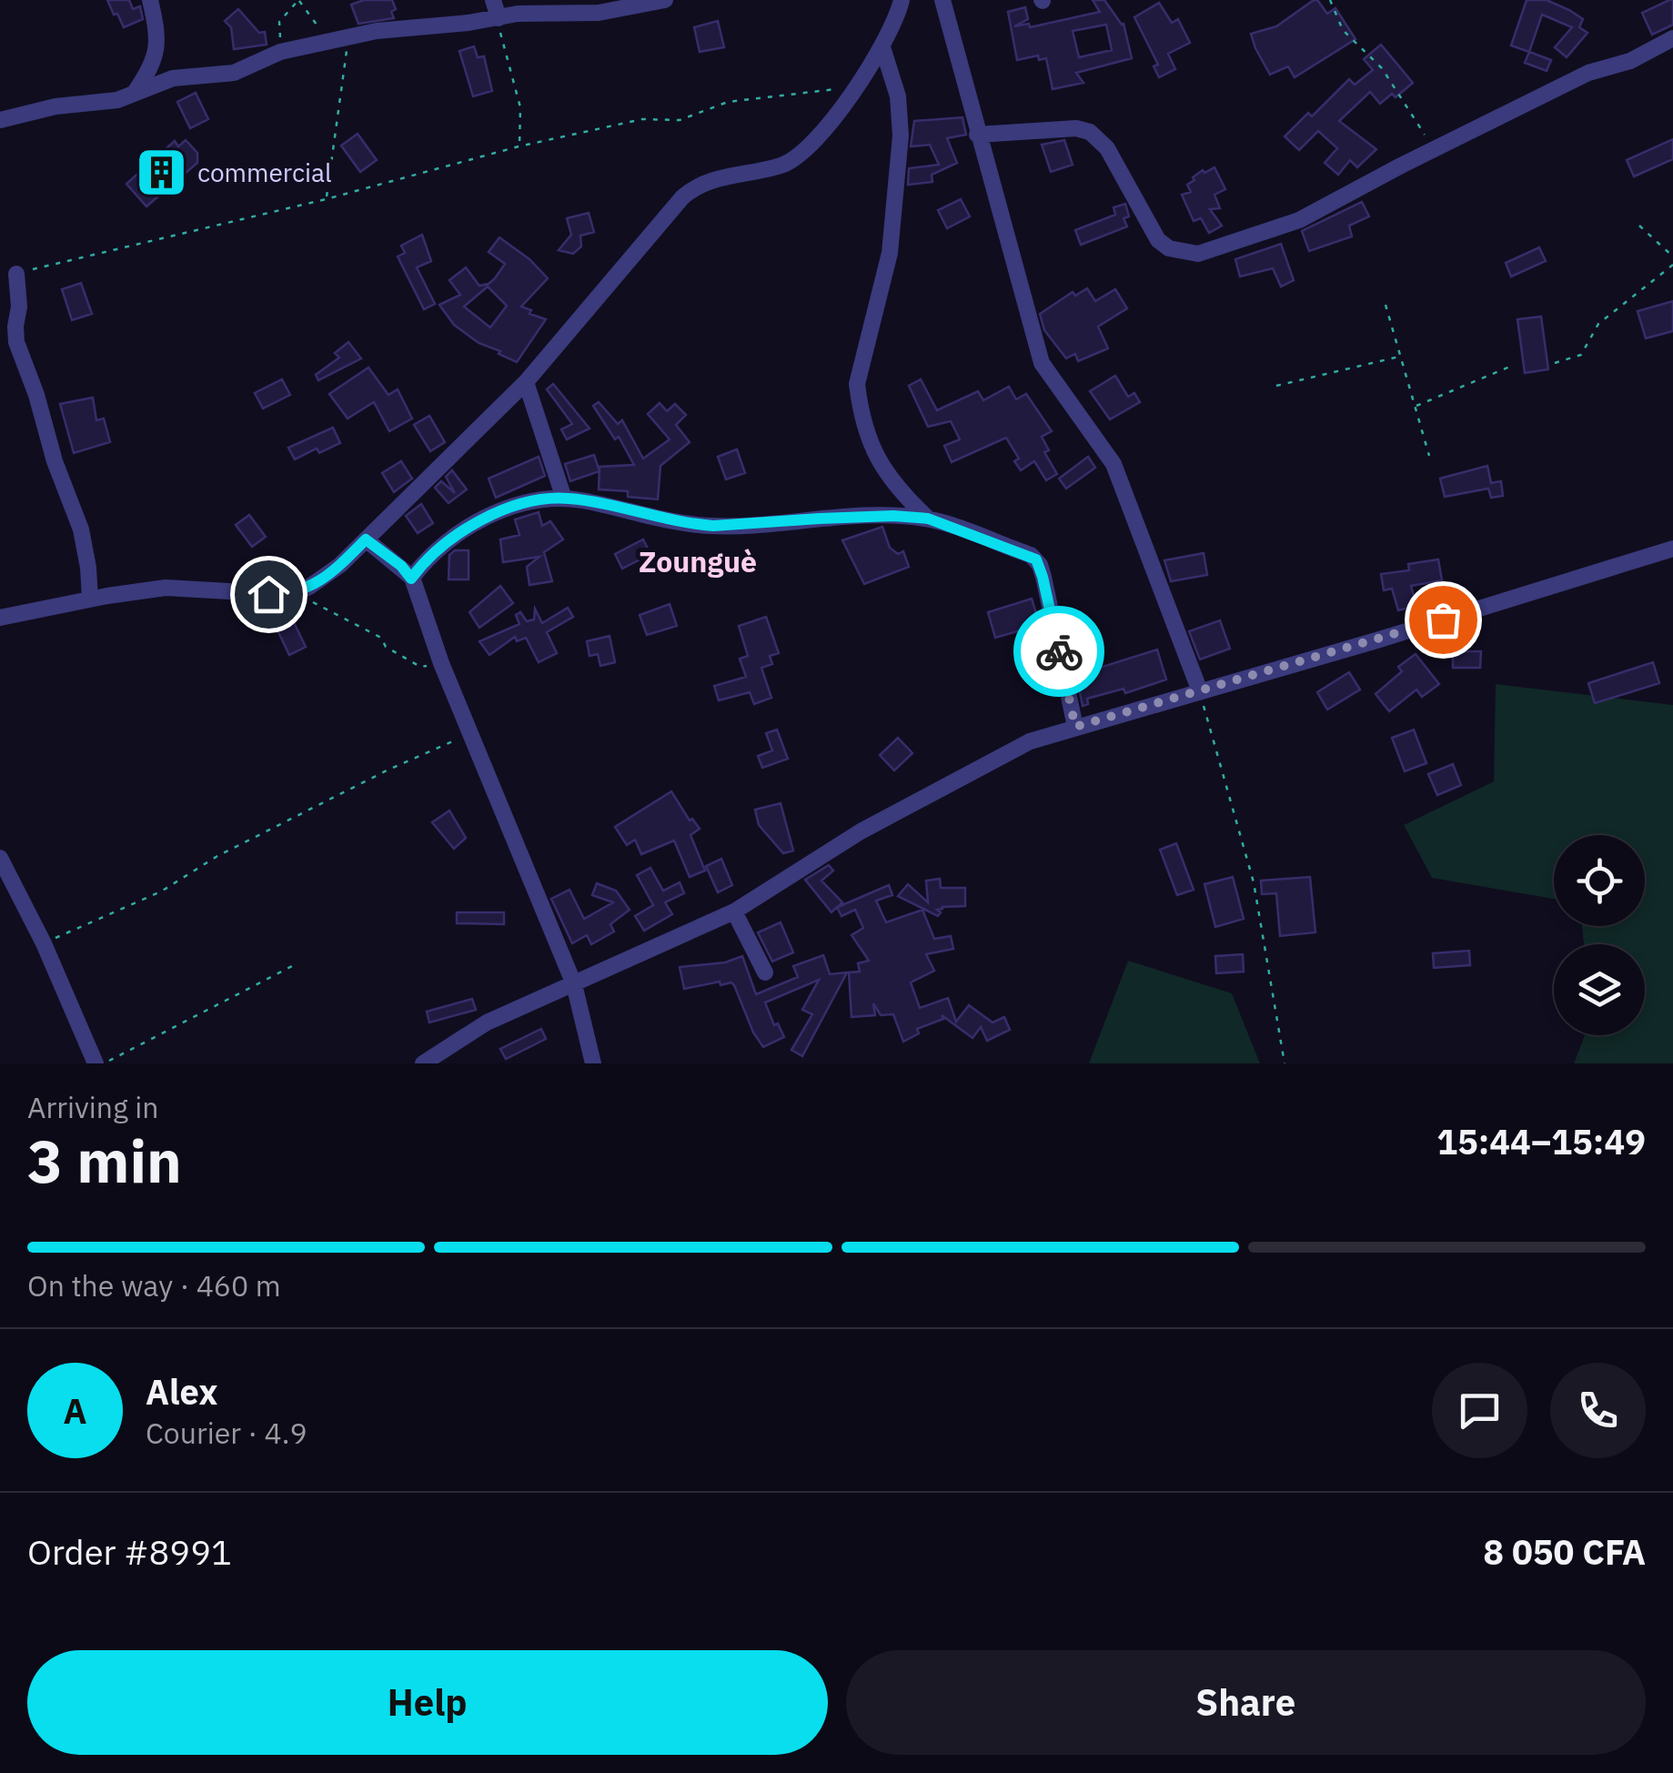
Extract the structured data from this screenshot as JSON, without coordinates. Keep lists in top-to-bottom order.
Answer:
{
  "districts": ["Zounguè"],
  "places": {
    "building": ["commercial"]
  },
  "page": {
    "heading": ["3 min", "Arriving in", "15:44–15:49"],
    "panel": [
      "Alex",
      "Courier · 4.9",
      "Order #8991",
      "8 050 CFA"
    ],
    "bar": "On the way · 460 m",
    "round": "A",
    "buttons": ["Help", "Share"]
  }
}
